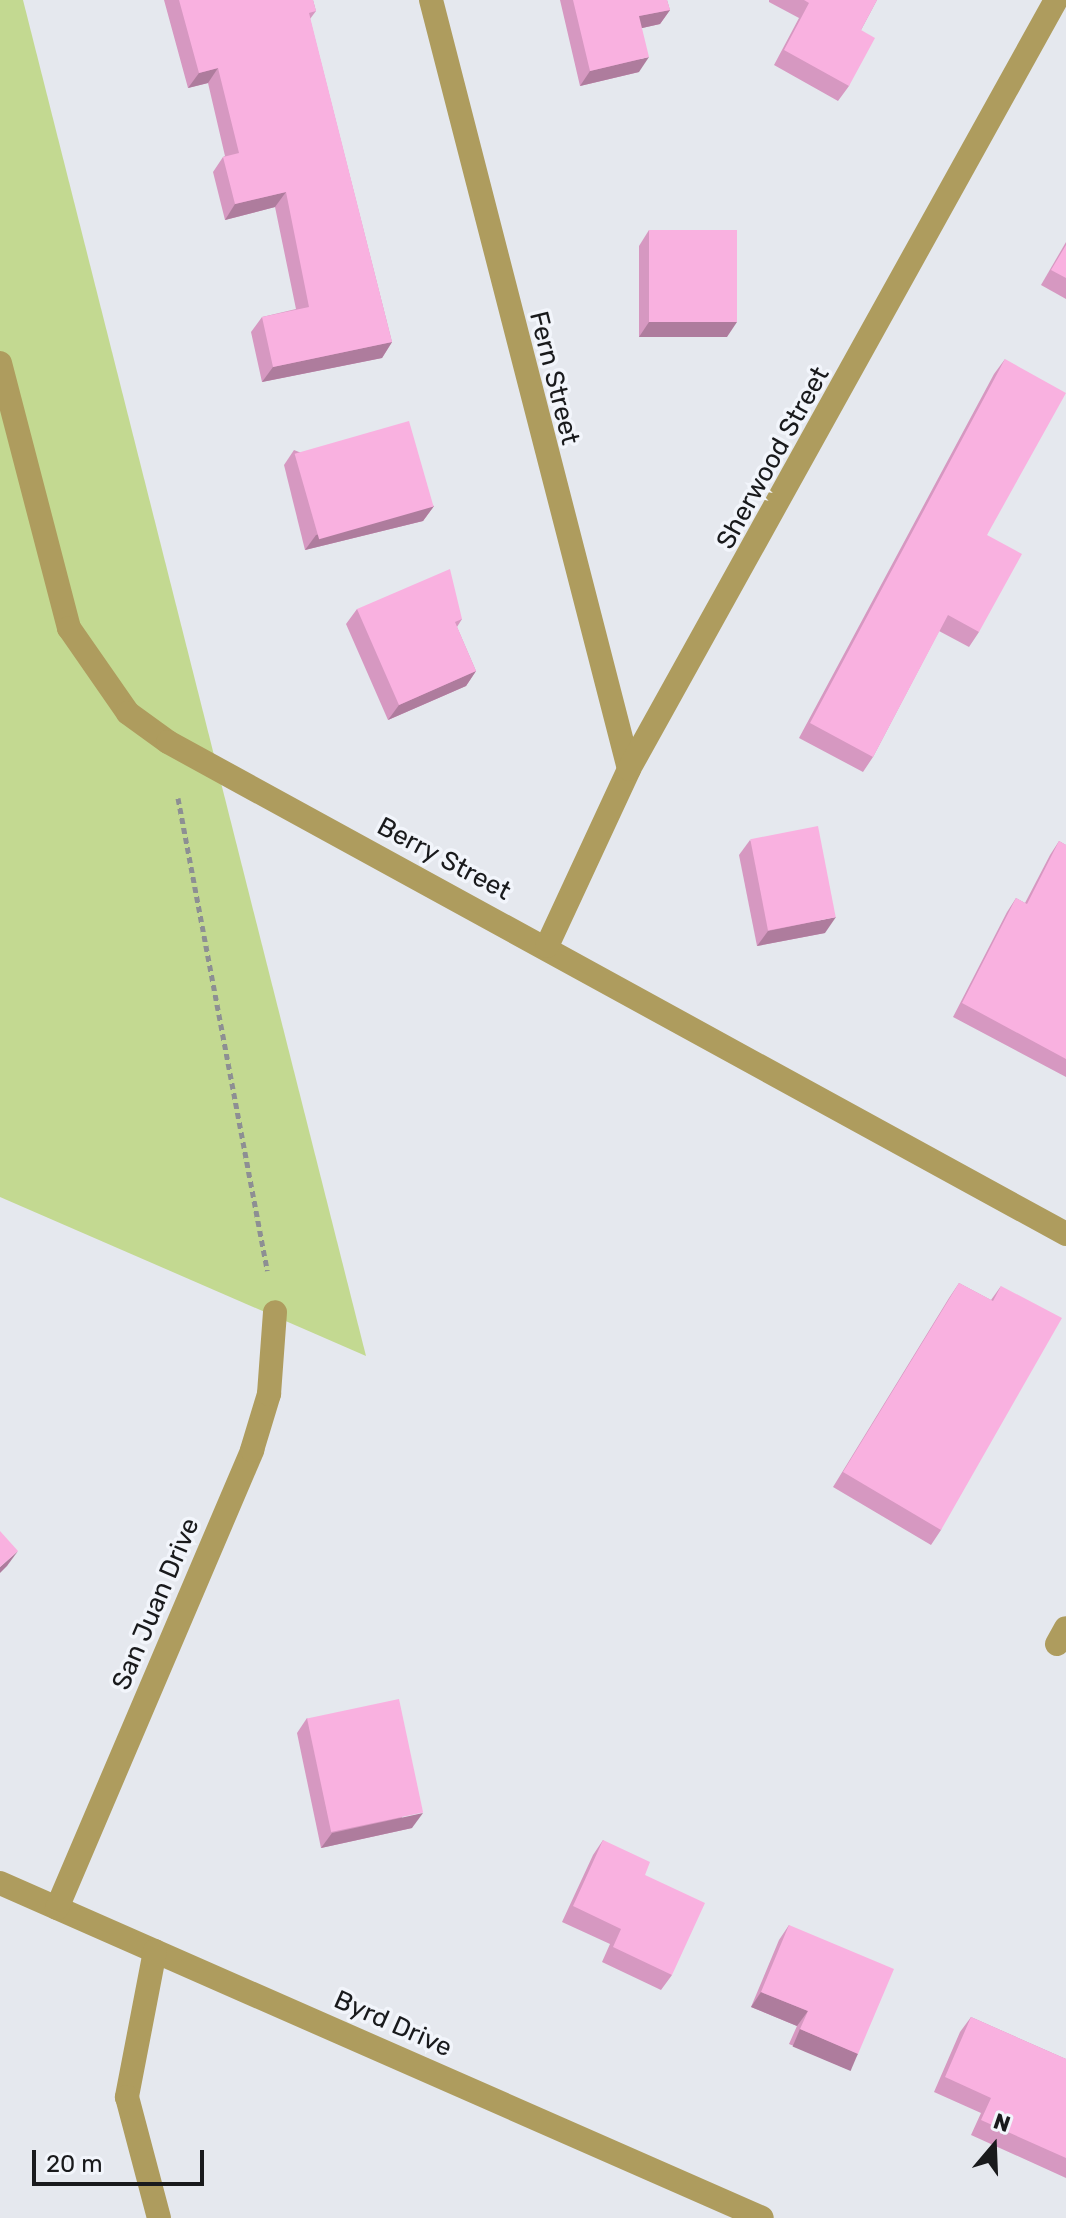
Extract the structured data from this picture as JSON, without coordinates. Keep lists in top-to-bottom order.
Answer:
{
  "streets": {
    "street": [
      "Fern Street",
      "Sherwood Street",
      "Berry Street",
      "San Juan Drive",
      "Byrd Drive"
    ]
  },
  "crossings": [
    ["Fern Street", "Sherwood Street"],
    ["Sherwood Street", "Berry Street"],
    ["San Juan Drive", "Byrd Drive"]
  ],
  "scale_bar": "20 m",
  "north": "top"
}
